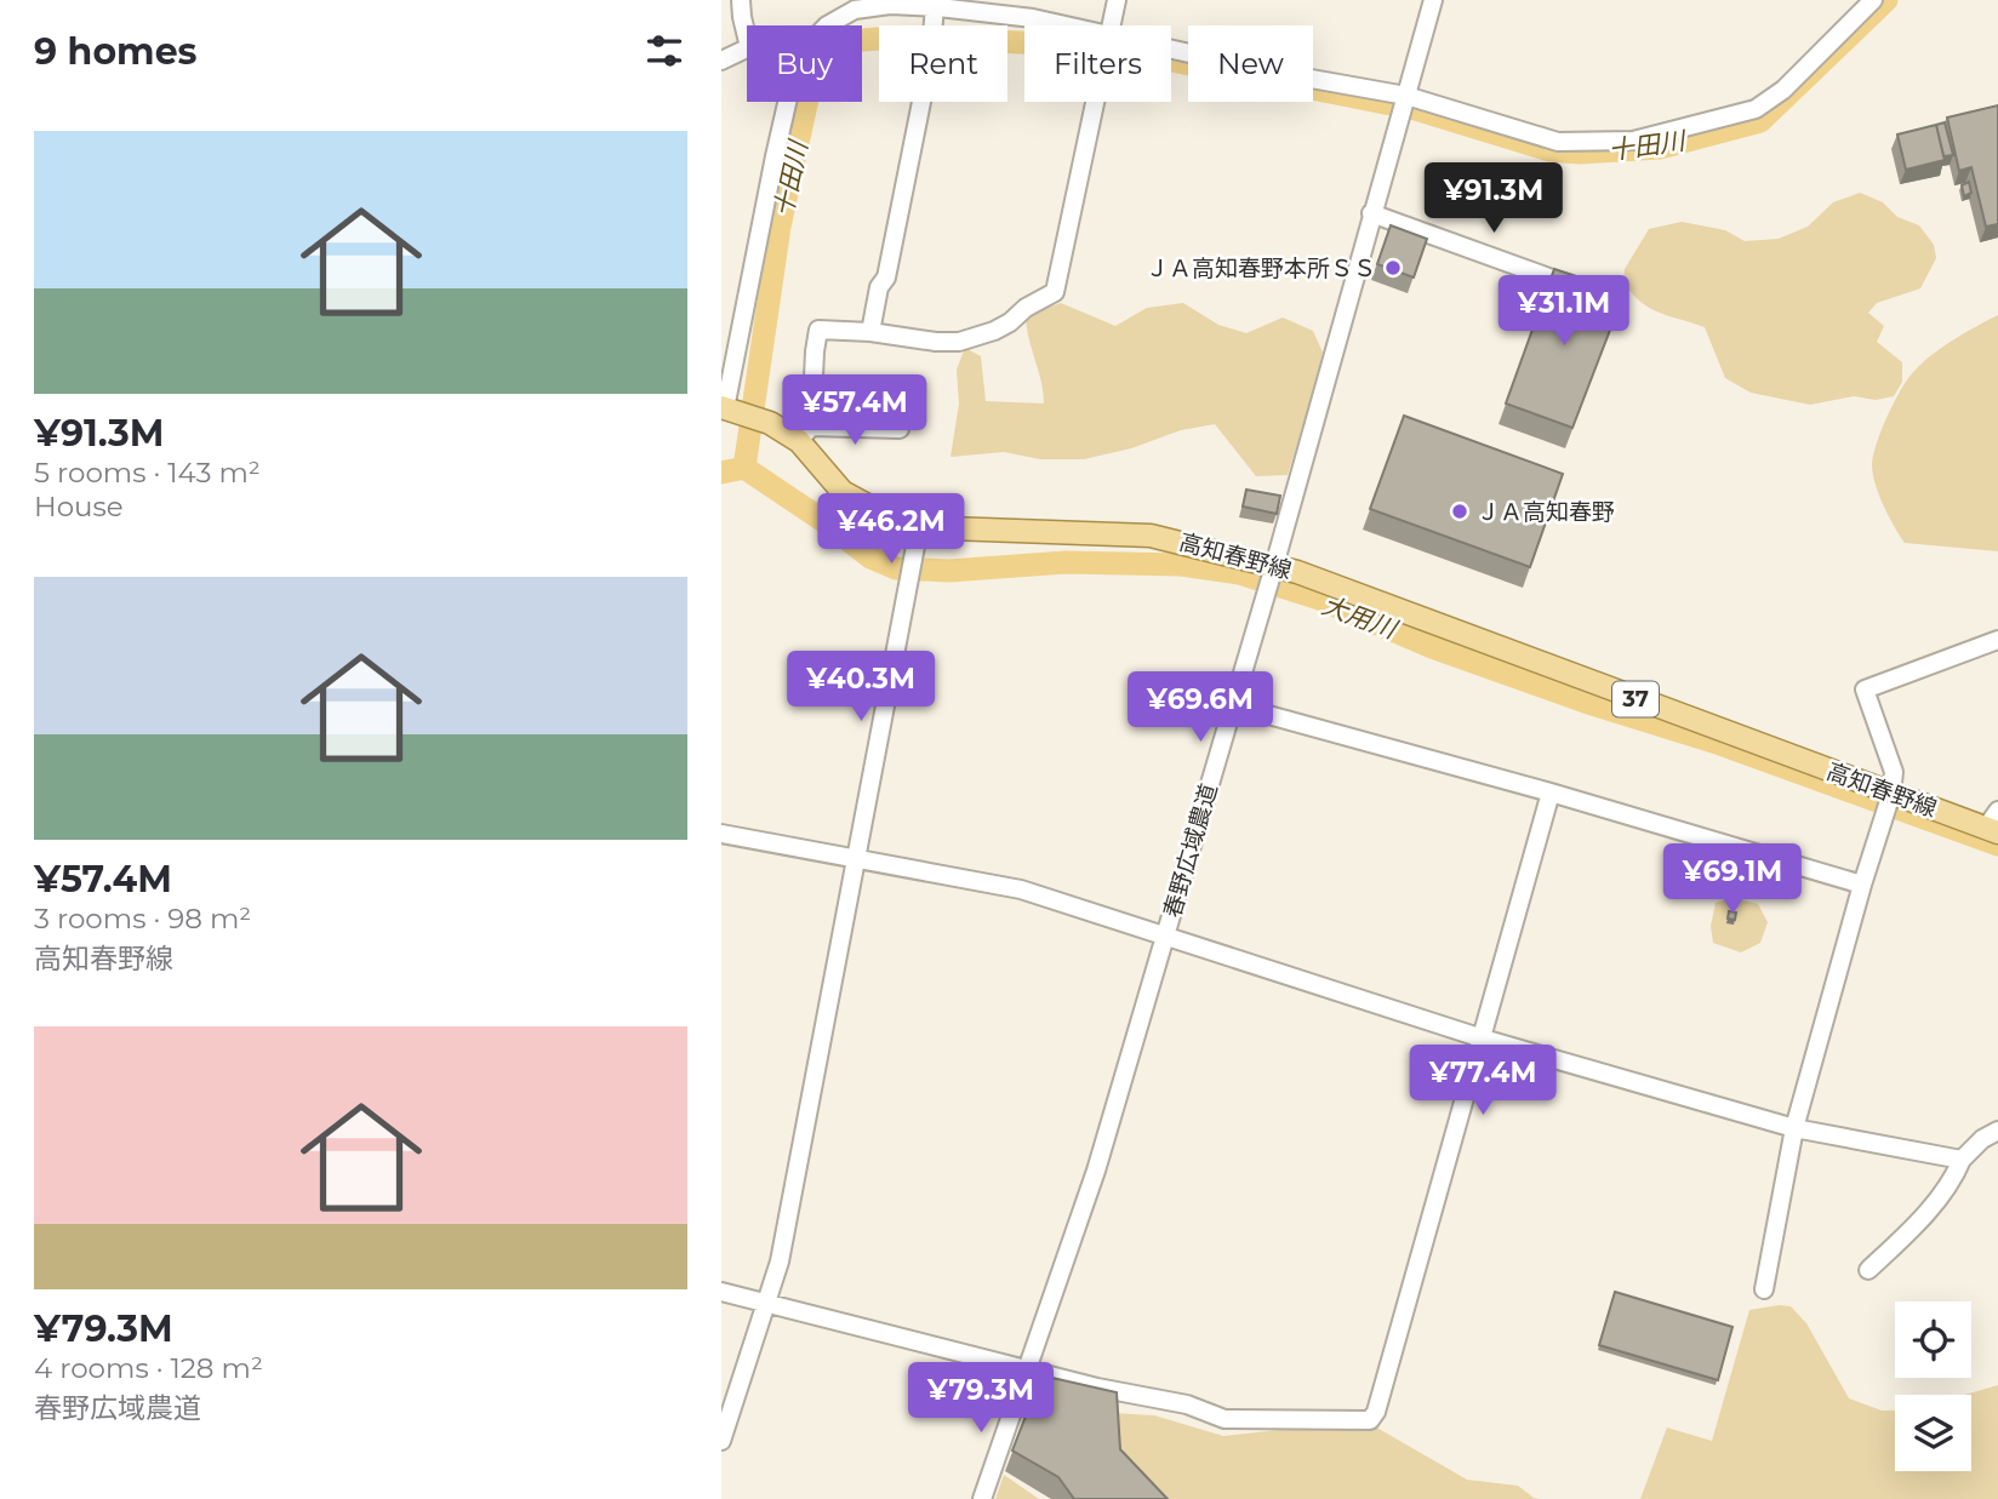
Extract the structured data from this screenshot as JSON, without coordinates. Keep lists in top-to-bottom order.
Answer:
{
  "streets": {
    "main road": ["高知春野線", "37"],
    "street": ["春野広域農道"]
  },
  "crossings": [
    ["高知春野線", "春野広域農道"]
  ],
  "water": ["十田川", "大用川"],
  "places": ["ＪＡ高知春野本所ＳＳ", "ＪＡ高知春野"],
  "page": {
    "heading": "9 homes",
    "chip": [
      "Buy",
      "Rent",
      "Filters",
      "New"
    ],
    "list": [
      {
        "name": "¥91.3M",
        "note": "5 rooms · 143 m² · House"
      },
      {
        "name": "¥57.4M",
        "note": "3 rooms · 98 m² · 高知春野線"
      },
      {
        "name": "¥79.3M",
        "note": "4 rooms · 128 m² · 春野広域農道"
      }
    ],
    "price": [
      "¥91.3M",
      "¥31.1M",
      "¥57.4M",
      "¥46.2M",
      "¥40.3M",
      "¥69.6M",
      "¥69.1M",
      "¥77.4M",
      "¥79.3M"
    ]
  }
}
